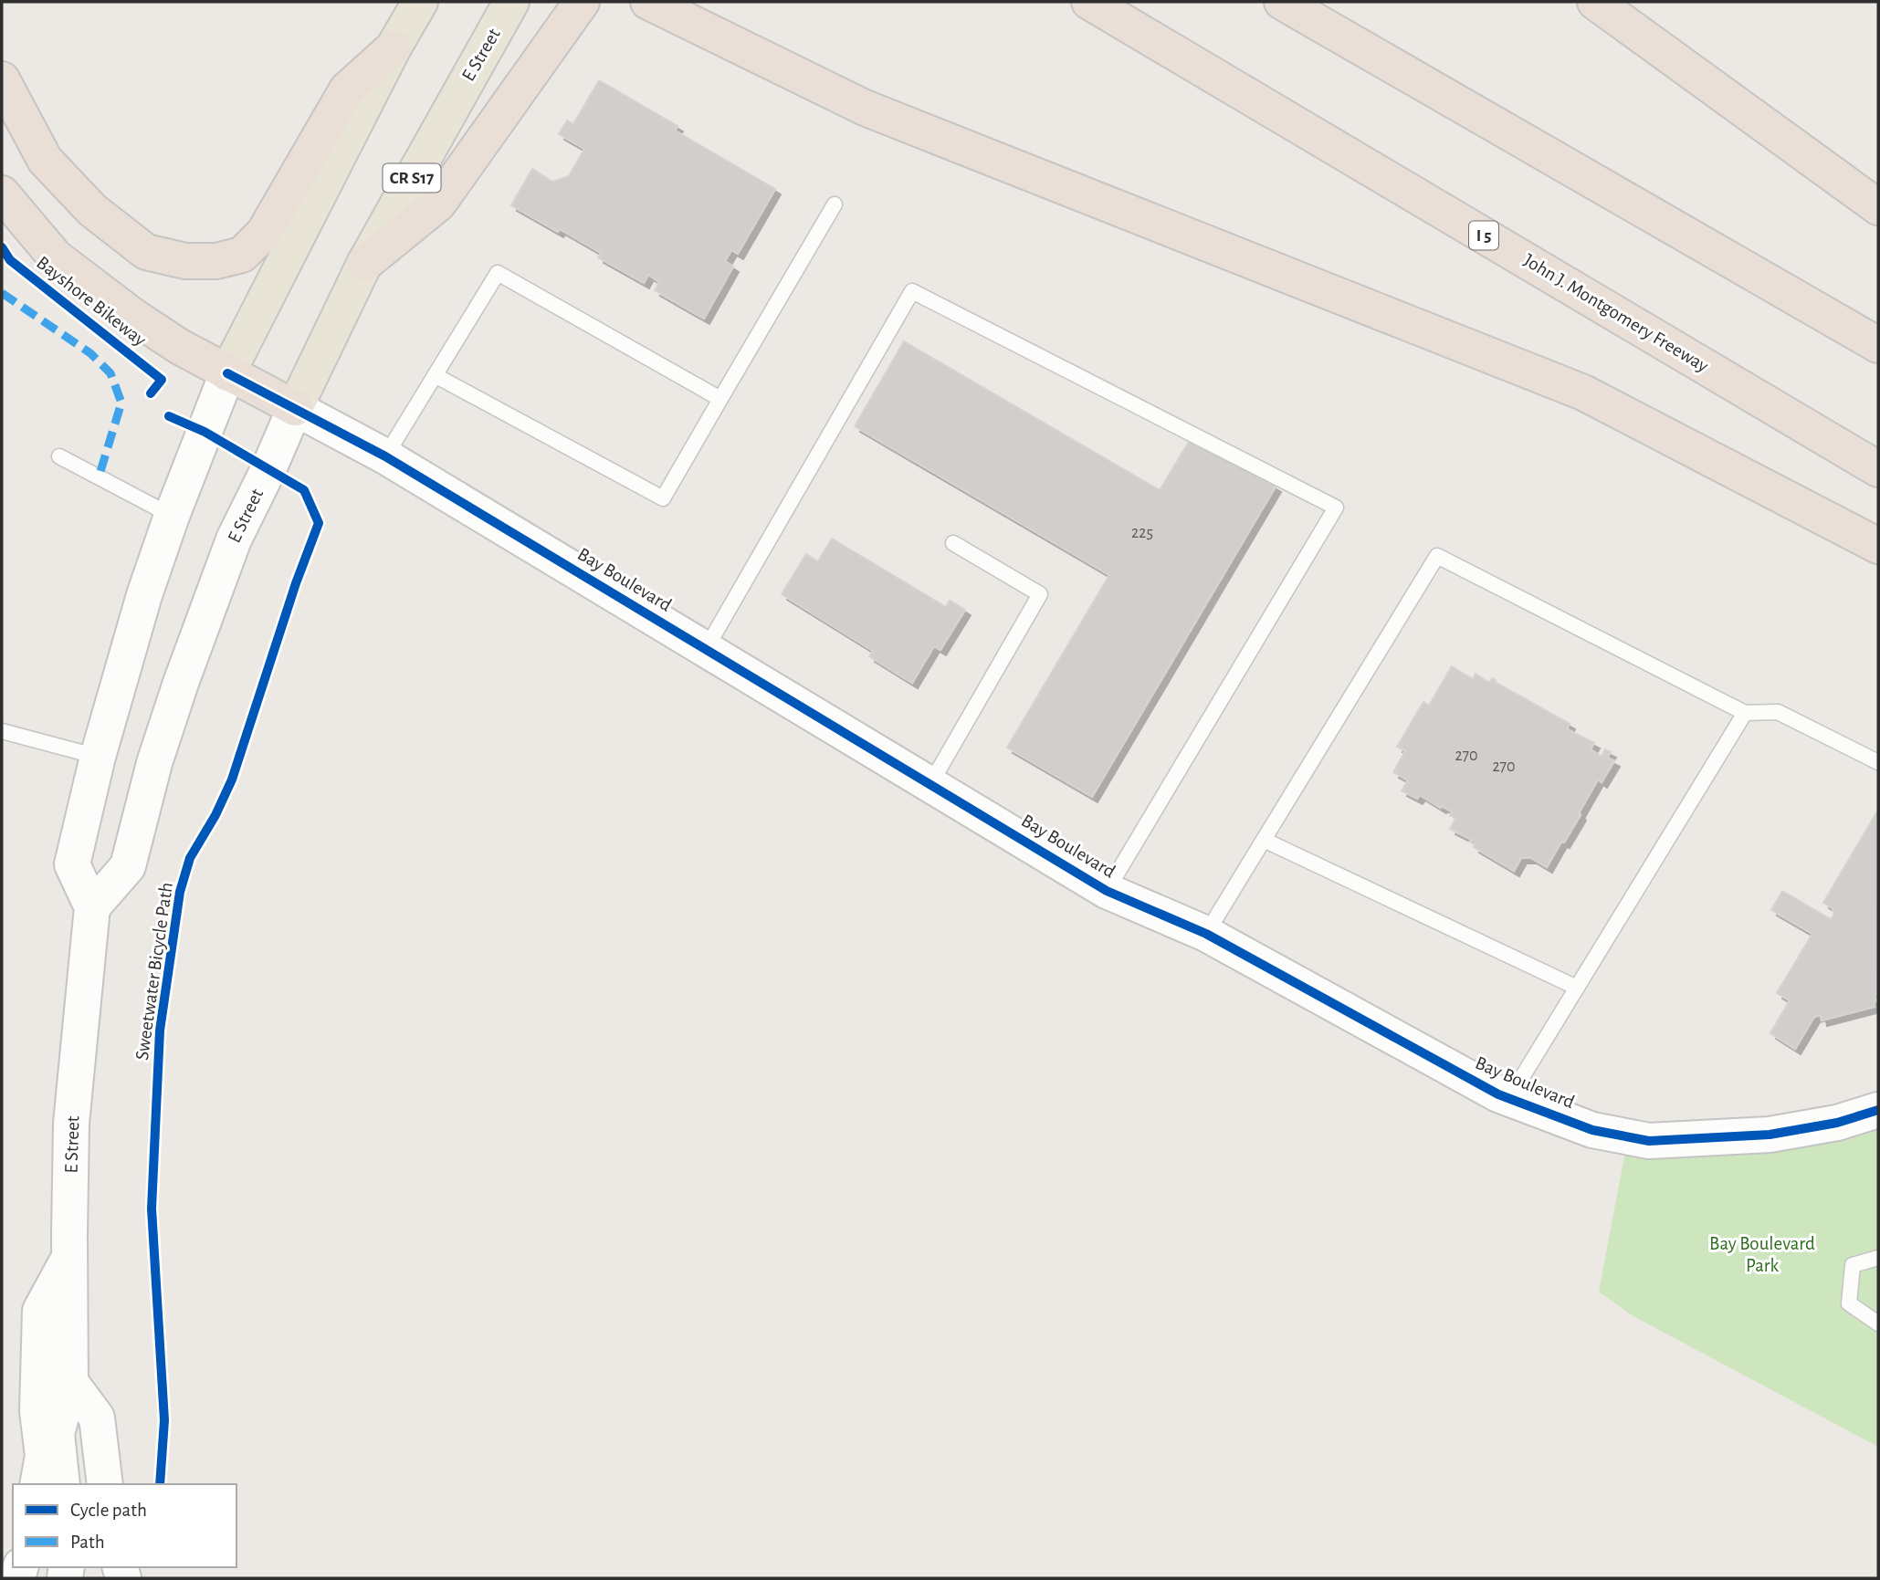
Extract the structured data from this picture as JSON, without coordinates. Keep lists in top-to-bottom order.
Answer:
{
  "streets": {
    "highway": ["I 5", "John J. Montgomery Freeway"],
    "main road": ["E Street", "CR S17", "Bay Boulevard"],
    "cycle path": ["Bayshore Bikeway", "Sweetwater Bicycle Path"]
  },
  "crossings": [
    ["E Street", "Bay Boulevard"]
  ],
  "parks": ["Bay Boulevard Park"],
  "house_numbers": ["225", "270", "270"],
  "legend": ["Cycle path", "Path"]
}
